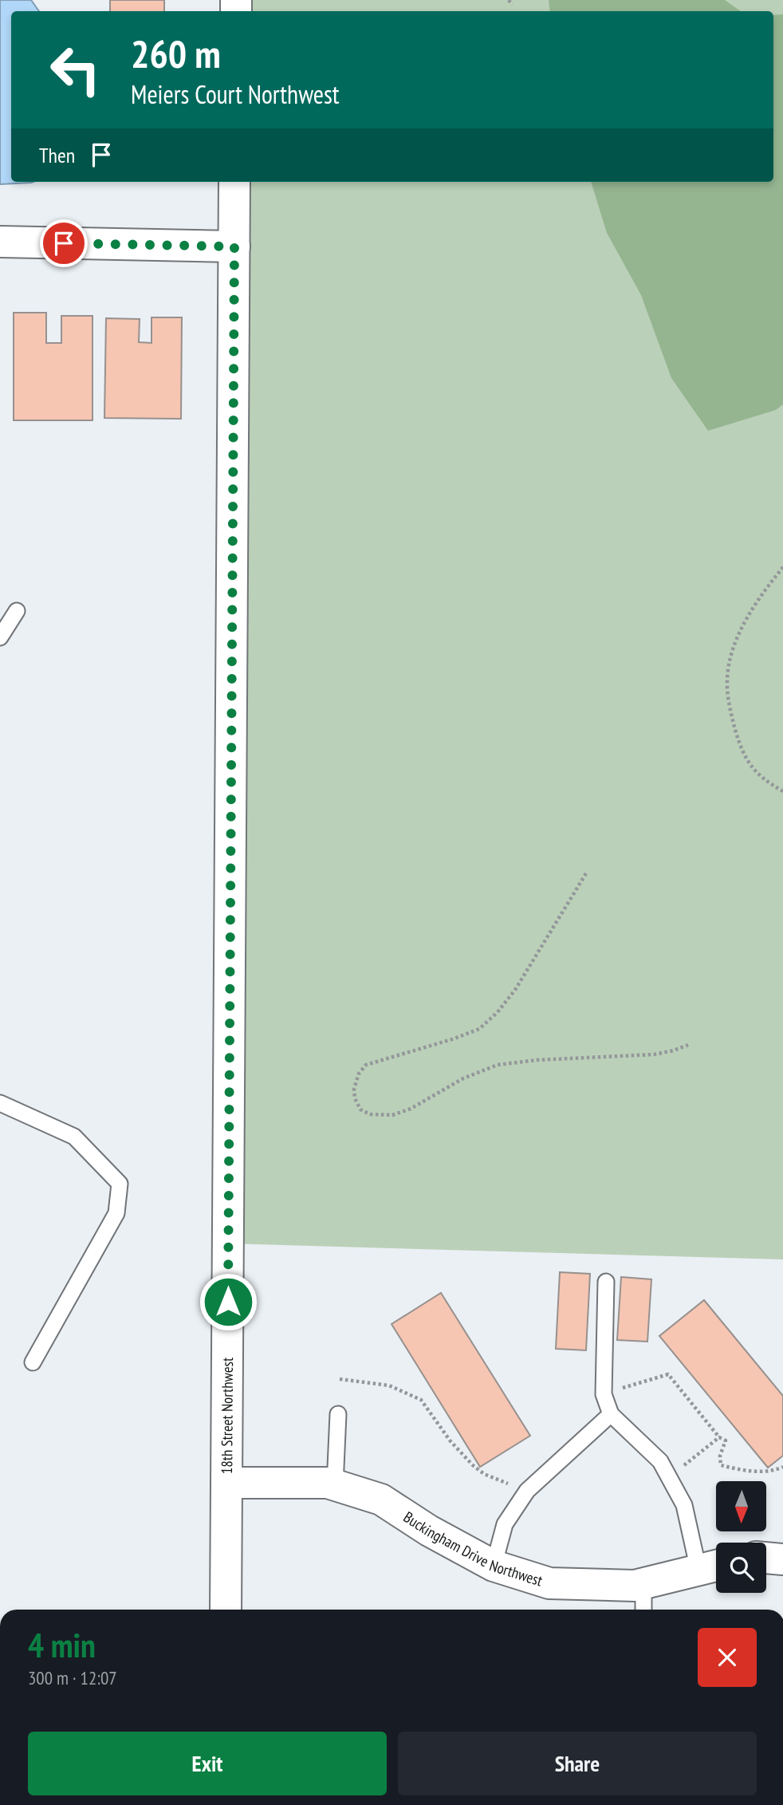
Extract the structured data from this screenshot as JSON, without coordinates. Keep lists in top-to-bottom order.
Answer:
{
  "streets": {
    "street": ["18th Street Northwest", "Buckingham Drive Northwest"]
  },
  "crossings": [
    ["18th Street Northwest", "Buckingham Drive Northwest"]
  ],
  "north": "bottom",
  "page": {
    "turn": ["260 m", "Meiers Court Northwest"],
    "then": "Then",
    "heading": ["4 min", "300 m · 12:07"],
    "buttons": ["Exit", "Share"]
  }
}
